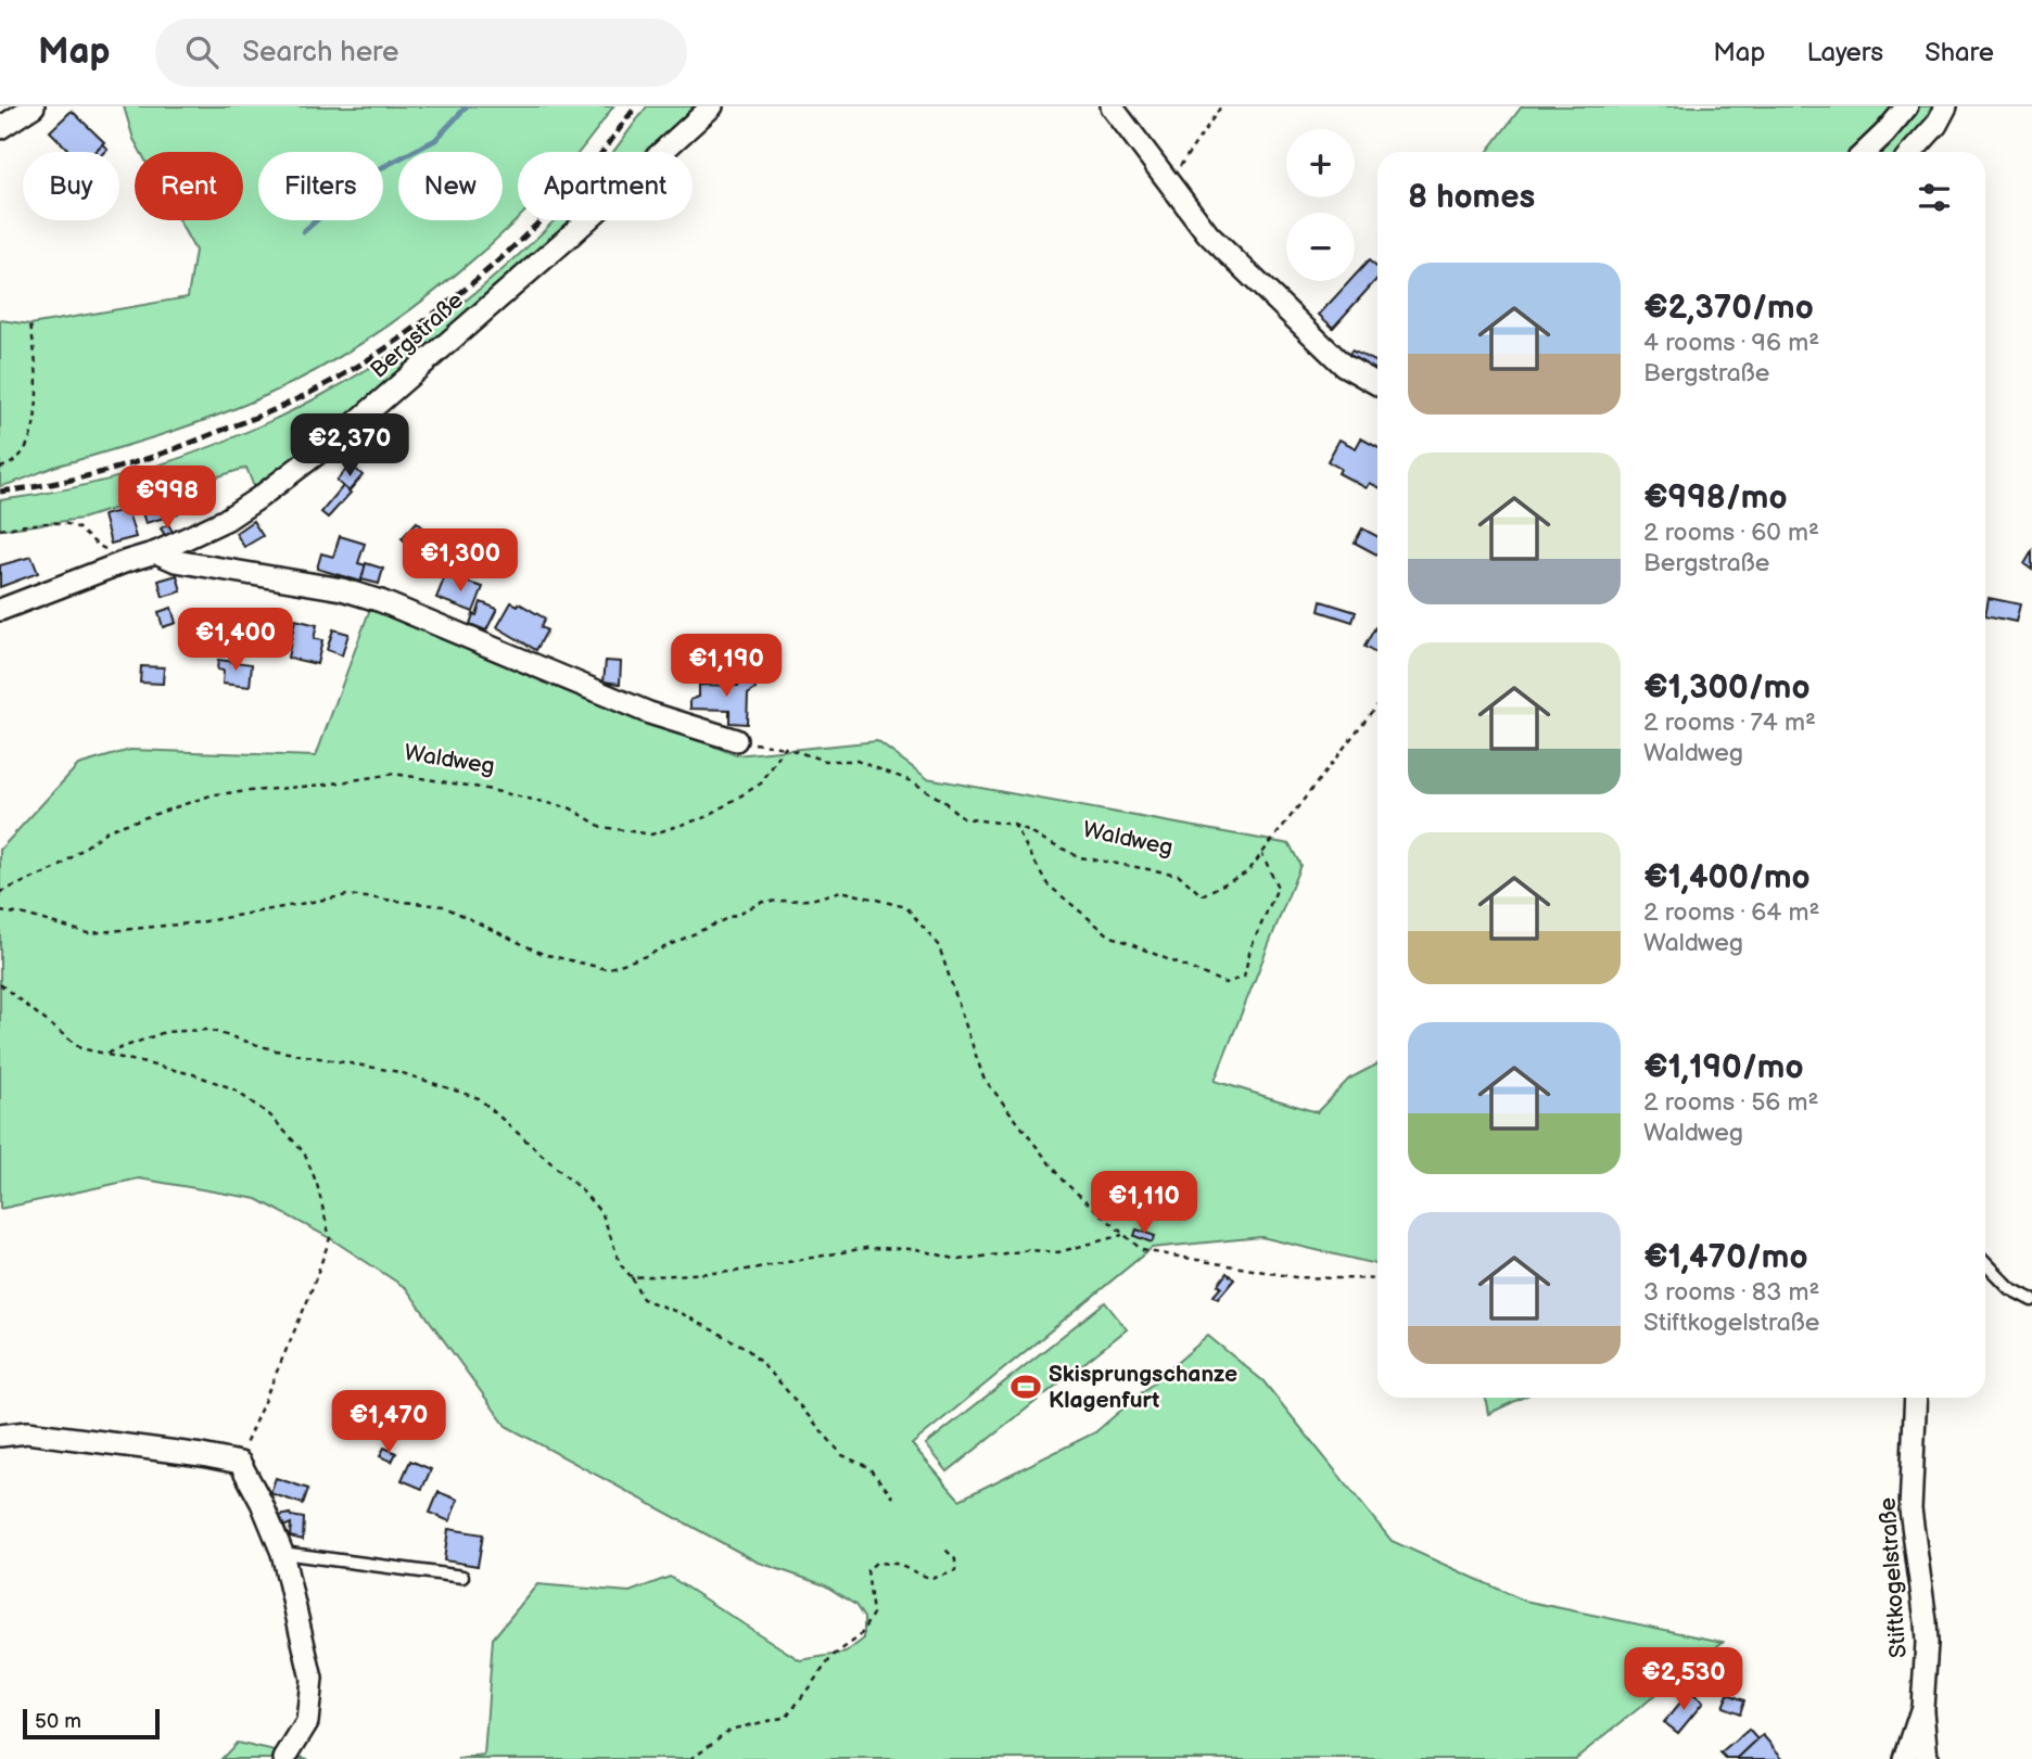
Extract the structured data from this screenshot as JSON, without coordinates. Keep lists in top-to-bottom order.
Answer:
{
  "streets": {
    "street": ["Bergstraße", "Stiftkogelstraße"],
    "path": ["Waldweg"]
  },
  "places": {
    "sports": ["Skisprungschanze Klagenfurt"]
  },
  "scale_bar": "50 m",
  "page": {
    "header": "Map",
    "search": "Search here",
    "nav": ["Map", "Layers", "Share"],
    "map_buttons": ["+", "−"],
    "chip": [
      "Buy",
      "Rent",
      "Filters",
      "New",
      "Apartment"
    ],
    "heading": "8 homes",
    "list": [
      {
        "name": "€2,370/mo",
        "note": "4 rooms · 96 m² · Bergstraße"
      },
      {
        "name": "€998/mo",
        "note": "2 rooms · 60 m² · Bergstraße"
      },
      {
        "name": "€1,300/mo",
        "note": "2 rooms · 74 m² · Waldweg"
      },
      {
        "name": "€1,400/mo",
        "note": "2 rooms · 64 m² · Waldweg"
      },
      {
        "name": "€1,190/mo",
        "note": "2 rooms · 56 m² · Waldweg"
      },
      {
        "name": "€1,470/mo",
        "note": "3 rooms · 83 m² · Stiftkogelstraße"
      }
    ],
    "price": [
      "€2,370",
      "€998",
      "€1,300",
      "€1,400",
      "€1,190",
      "€1,110",
      "€1,470",
      "€2,530"
    ],
    "scale": "50 m"
  }
}
